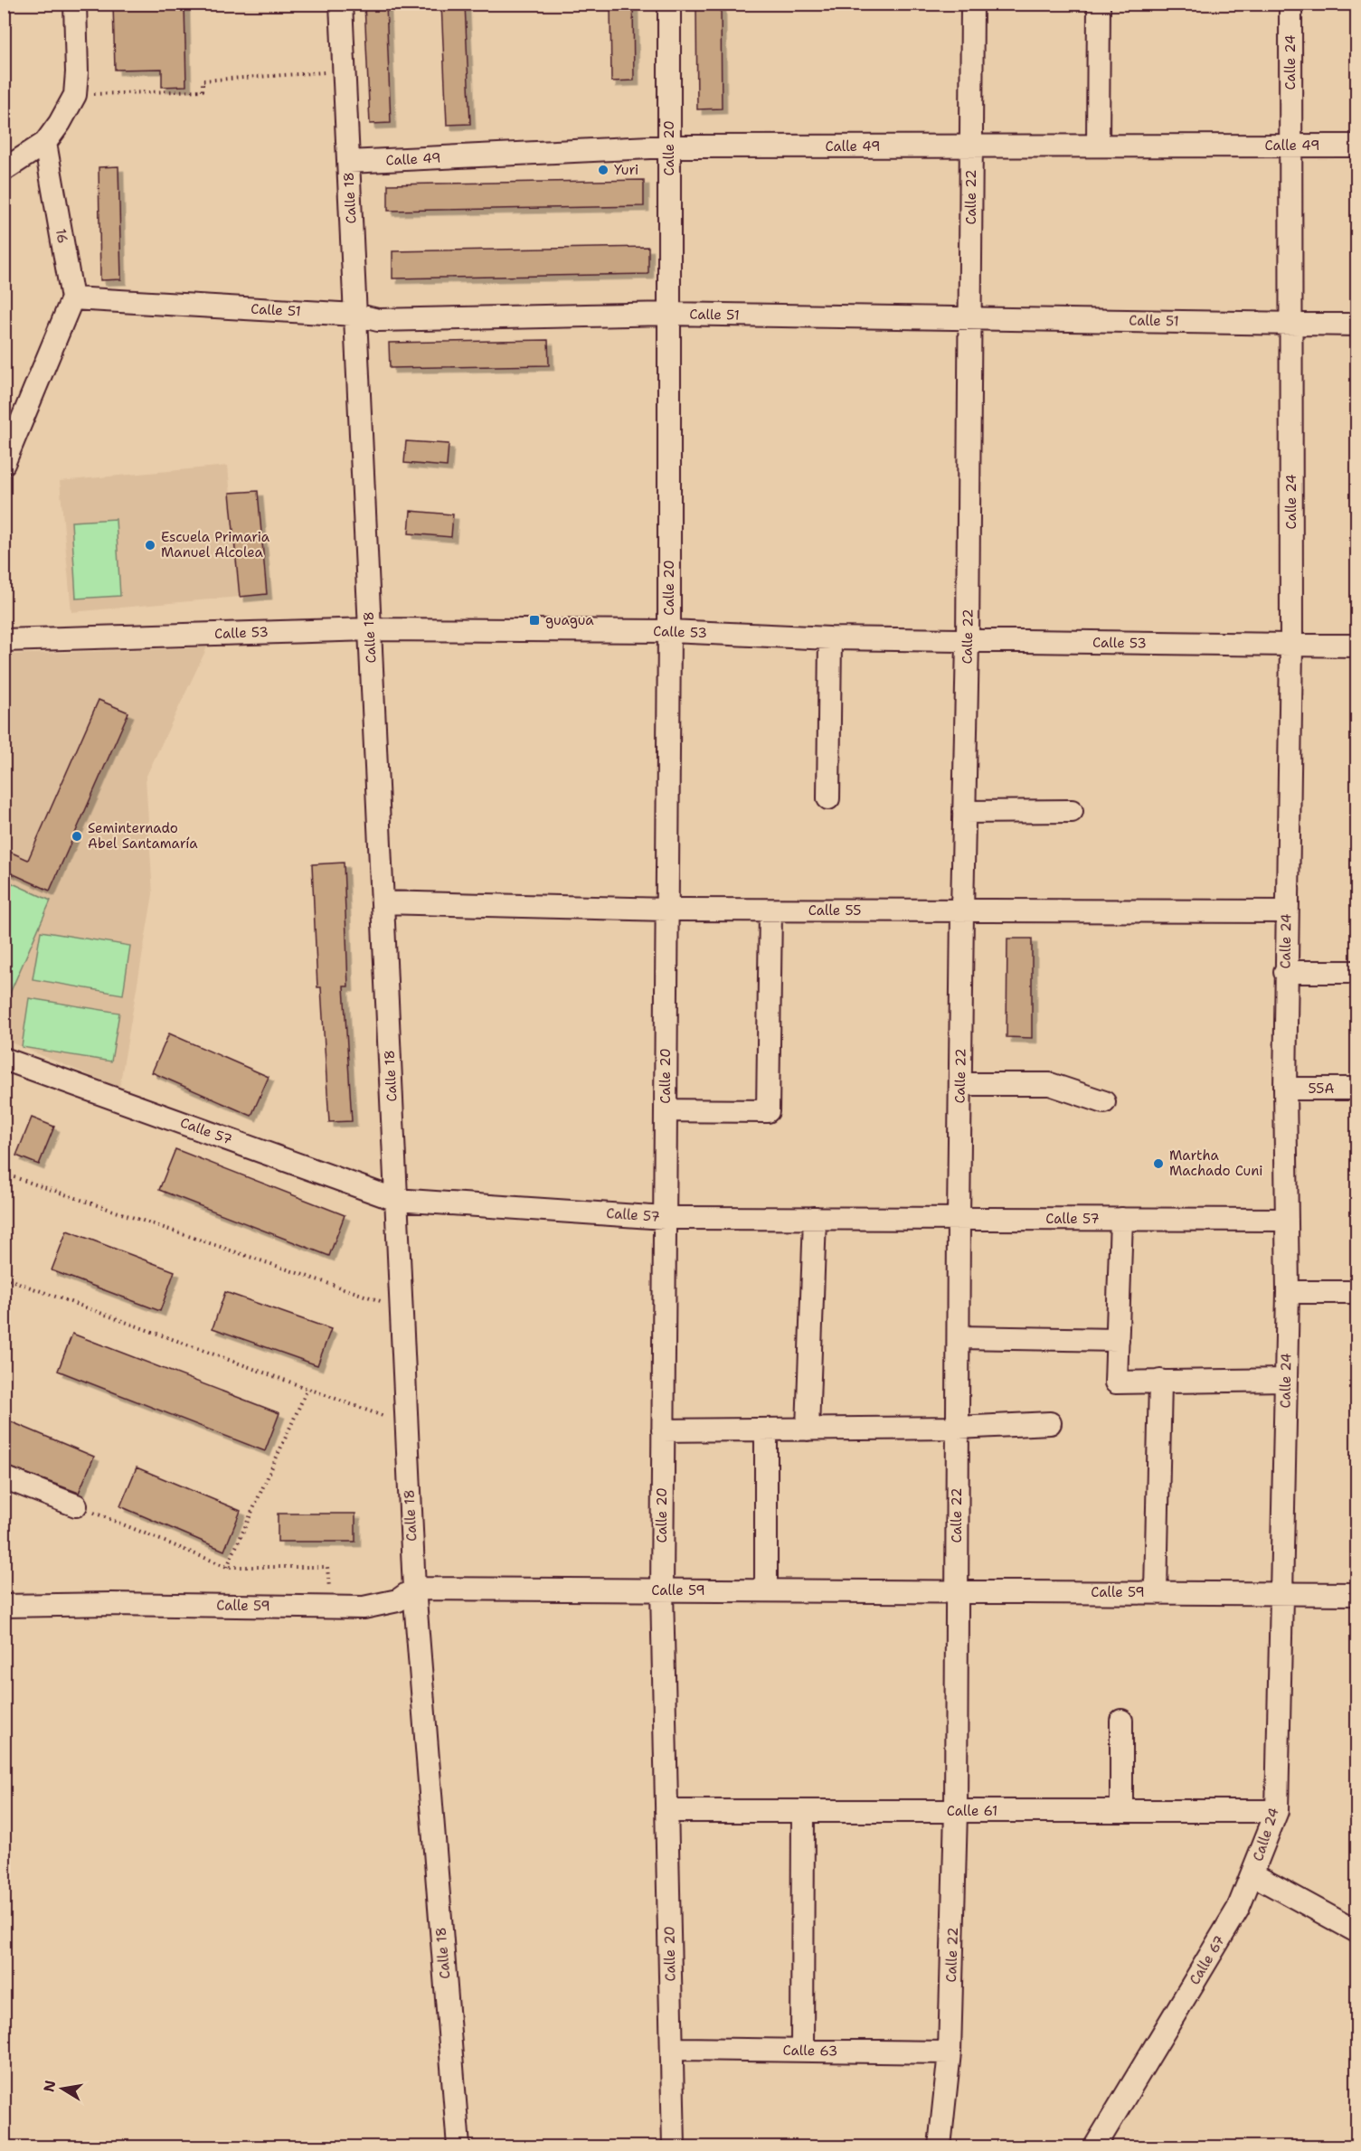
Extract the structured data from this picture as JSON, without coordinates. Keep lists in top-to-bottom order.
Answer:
{
  "streets": {
    "street": [
      "Calle 24",
      "Calle 49",
      "Calle 20",
      "Calle 22",
      "Calle 18",
      "16",
      "Calle 51",
      "Calle 53",
      "Calle 55",
      "55A",
      "Calle 57",
      "Calle 59",
      "Calle 61",
      "Calle 67",
      "Calle 63"
    ]
  },
  "crossings": [
    ["Calle 24", "Calle 49"],
    ["Calle 24", "Calle 51"],
    ["Calle 24", "Calle 53"],
    ["Calle 24", "Calle 55"],
    ["Calle 24", "55A"],
    ["Calle 24", "Calle 57"],
    ["Calle 24", "Calle 59"],
    ["Calle 24", "Calle 61"],
    ["Calle 24", "Calle 67"],
    ["Calle 49", "Calle 20"],
    ["Calle 49", "Calle 22"],
    ["Calle 49", "Calle 18"],
    ["Calle 20", "Calle 51"],
    ["Calle 20", "Calle 53"],
    ["Calle 20", "Calle 55"],
    ["Calle 20", "Calle 57"],
    ["Calle 20", "Calle 59"],
    ["Calle 20", "Calle 61"],
    ["Calle 20", "Calle 63"],
    ["Calle 22", "Calle 51"],
    ["Calle 22", "Calle 53"],
    ["Calle 22", "Calle 55"],
    ["Calle 22", "Calle 57"],
    ["Calle 22", "Calle 59"],
    ["Calle 22", "Calle 61"],
    ["Calle 22", "Calle 63"],
    ["Calle 18", "Calle 51"],
    ["Calle 18", "Calle 53"],
    ["Calle 18", "Calle 55"],
    ["Calle 18", "Calle 57"],
    ["Calle 18", "Calle 59"],
    ["16", "Calle 51"]
  ],
  "places": {
    "other": [
      "Yuri",
      "Escuela Primaria Manuel Alcolea",
      "Seminternado Abel Santamaría",
      "Martha Machado Cuni"
    ],
    "transit": ["guagua"]
  },
  "north": "left"
}
